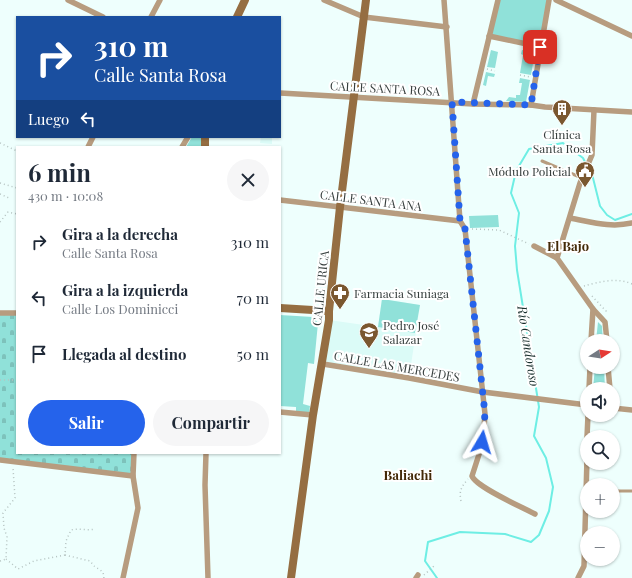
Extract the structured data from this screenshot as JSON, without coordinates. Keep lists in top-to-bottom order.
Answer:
{
  "streets": {
    "main road": ["CALLE URICA"],
    "street": ["CALLE SANTA ROSA", "CALLE SANTA ANA", "CALLE LAS MERCEDES"]
  },
  "crossings": [
    ["CALLE SANTA ROSA", "CALLE URICA"],
    ["CALLE SANTA ANA", "CALLE URICA"],
    ["CALLE URICA", "CALLE LAS MERCEDES"]
  ],
  "districts": ["El Bajo", "Baliachi"],
  "water": ["Río Candoroso"],
  "places": {
    "building": ["Clínica Santa Rosa"],
    "public building": ["Módulo Policial"],
    "pharmacy": ["Farmacia Suniaga"],
    "school or university": ["Pedro José Salazar"]
  },
  "north": "right",
  "page": {
    "turn": ["310 m", "Calle Santa Rosa"],
    "then": "Luego",
    "heading": ["6 min", "430 m · 10:08"],
    "list": [
      {
        "name": "Gira a la derecha",
        "note": "Calle Santa Rosa",
        "value": "310 m"
      },
      {
        "name": "Gira a la izquierda",
        "note": "Calle Los Dominicci",
        "value": "70 m"
      },
      {
        "name": "Llegada al destino",
        "value": "50 m"
      }
    ],
    "map_buttons": ["+", "−"],
    "buttons": ["Salir", "Compartir"]
  }
}
